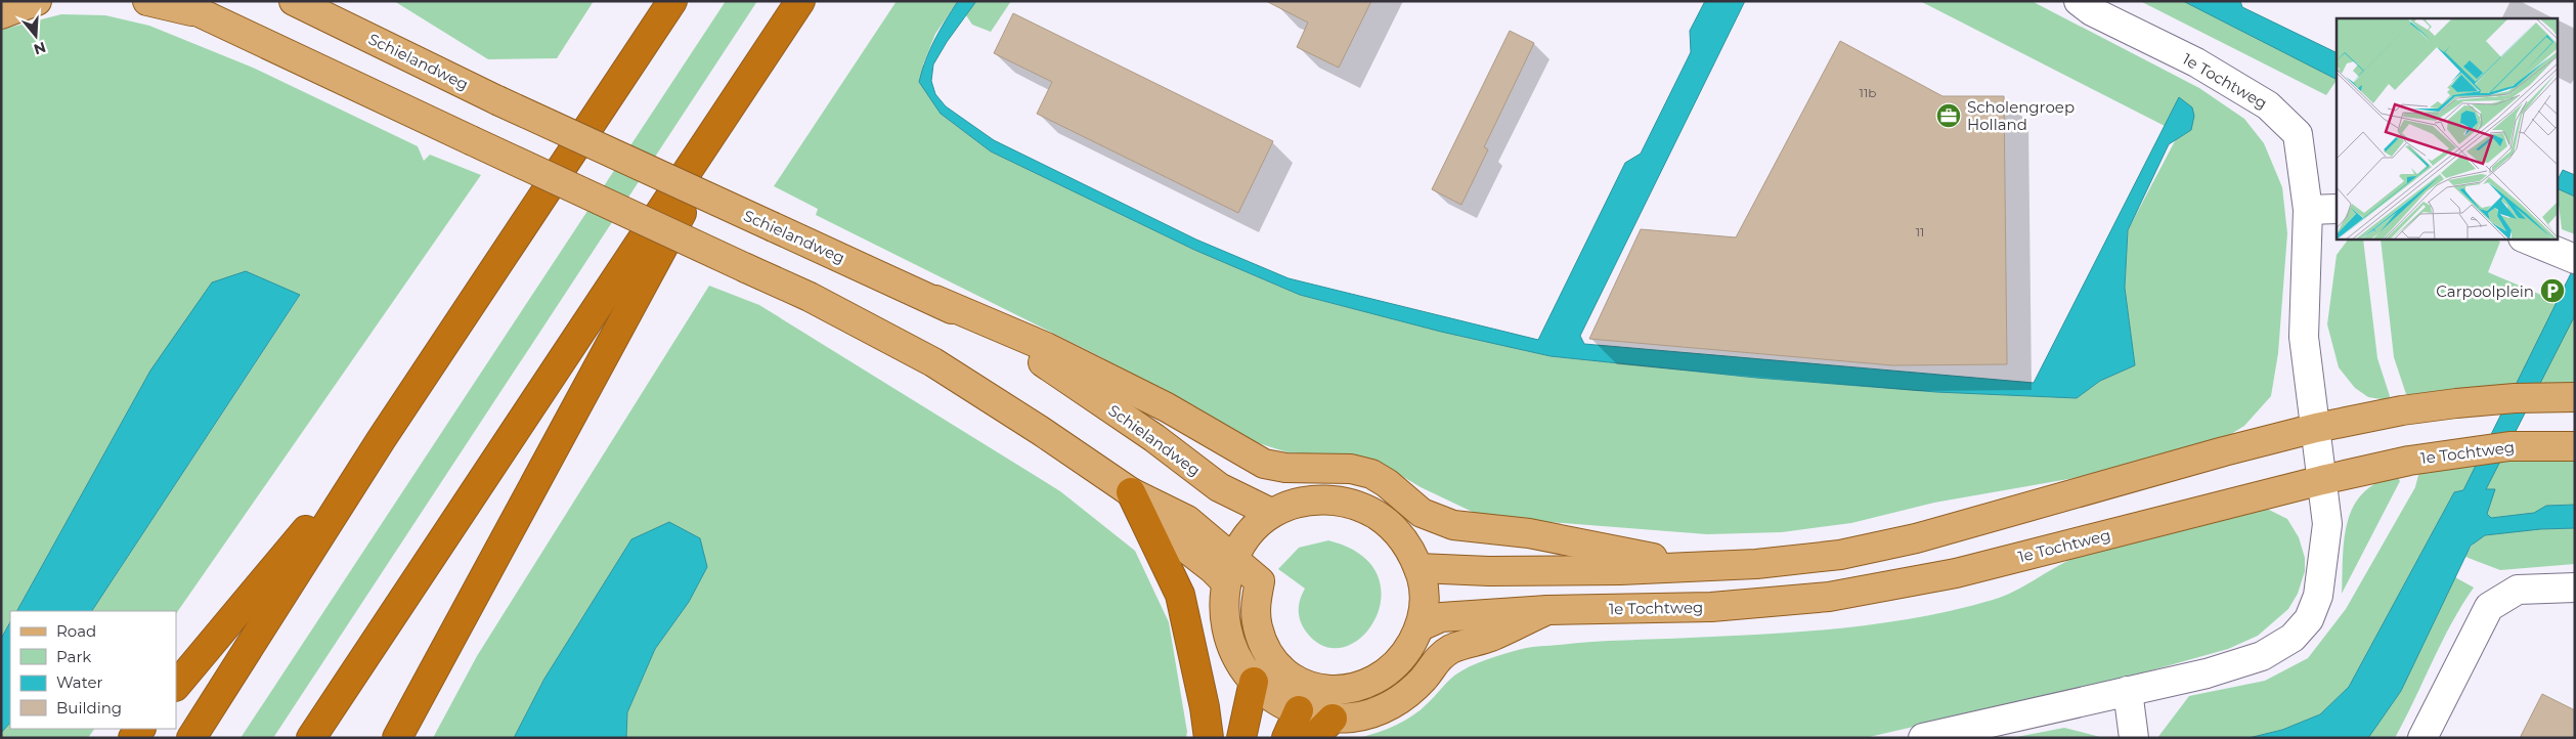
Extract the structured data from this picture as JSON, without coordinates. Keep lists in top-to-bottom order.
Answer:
{
  "streets": {
    "main road": ["Schielandweg", "1e Tochtweg"]
  },
  "places": {
    "office": ["Scholengroep Holland"],
    "parking": ["Carpoolplein"]
  },
  "house_numbers": ["11b", "11"],
  "legend": [
    "Road",
    "Park",
    "Water",
    "Building"
  ],
  "north": "bottom"
}
